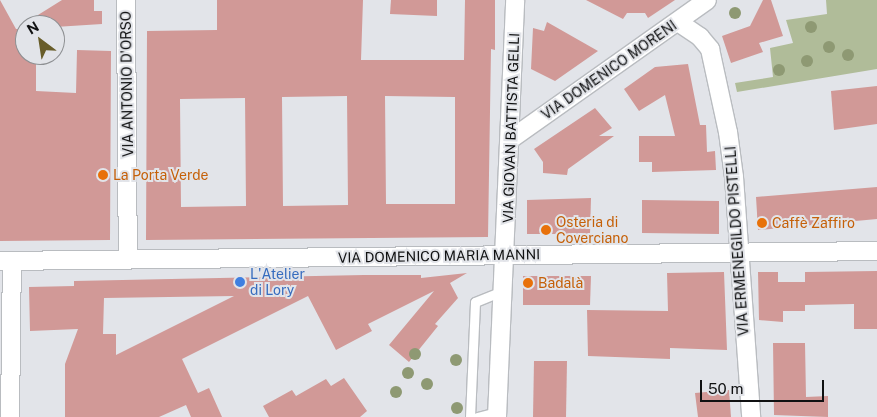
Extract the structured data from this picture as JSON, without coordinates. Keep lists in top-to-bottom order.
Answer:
{
  "streets": {
    "street": [
      "VIA DOMENICO MORENI",
      "VIA ANTONIO D'ORSO",
      "VIA GIOVAN BATTISTA GELLI",
      "VIA ERMENEGILDO PISTELLI",
      "VIA DOMENICO MARIA MANNI"
    ]
  },
  "crossings": [
    ["VIA DOMENICO MORENI", "VIA GIOVAN BATTISTA GELLI"],
    ["VIA DOMENICO MORENI", "VIA ERMENEGILDO PISTELLI"],
    ["VIA ANTONIO D'ORSO", "VIA DOMENICO MARIA MANNI"],
    ["VIA GIOVAN BATTISTA GELLI", "VIA DOMENICO MARIA MANNI"],
    ["VIA ERMENEGILDO PISTELLI", "VIA DOMENICO MARIA MANNI"]
  ],
  "places": [
    "La Porta Verde",
    "Caffè Zaffiro",
    "Osteria di Coverciano",
    "L'Atelier di Lory",
    "Badalà"
  ],
  "scale_bar": "50 m",
  "north": "top left"
}
